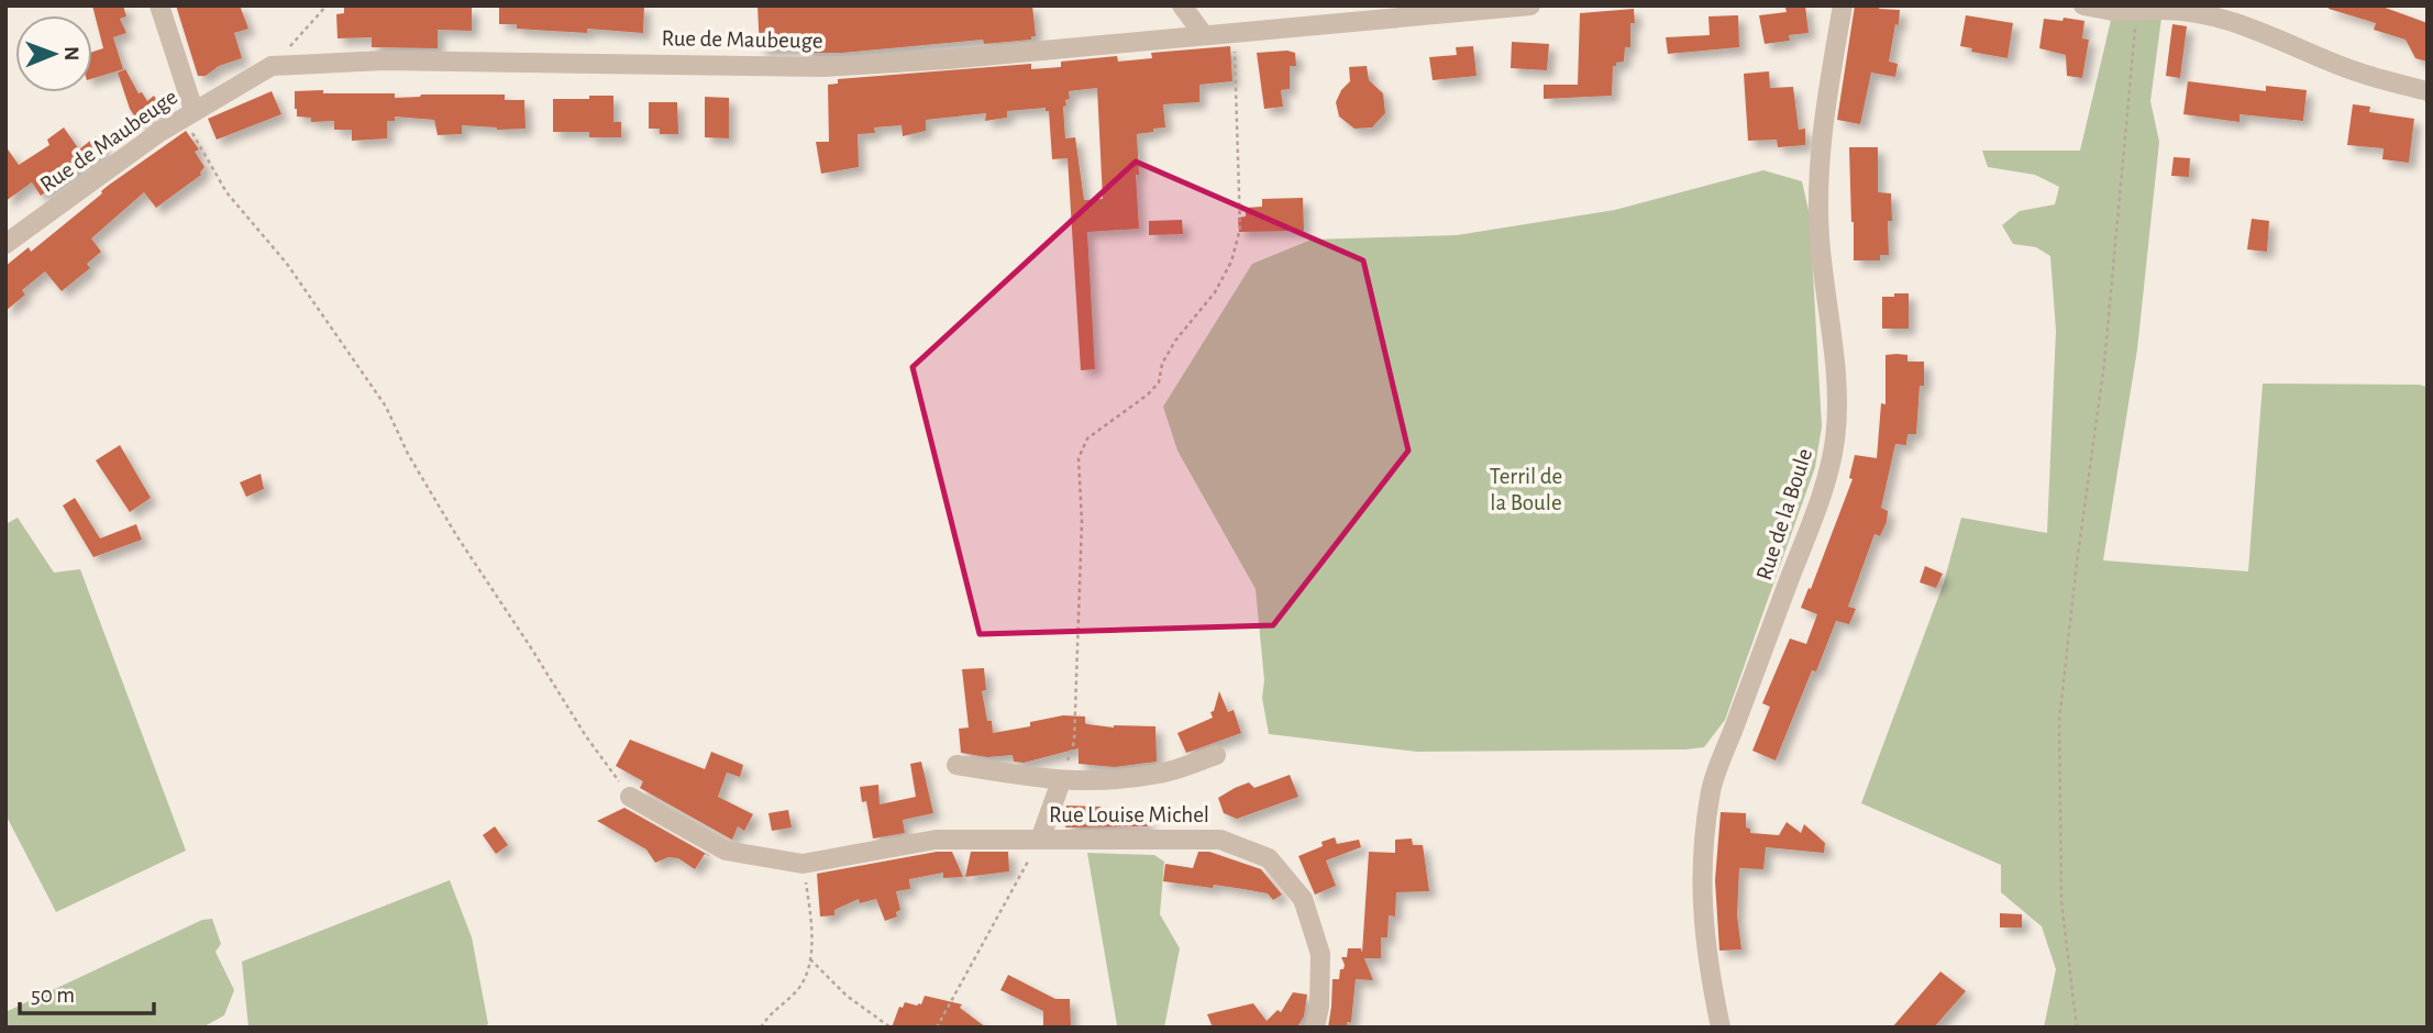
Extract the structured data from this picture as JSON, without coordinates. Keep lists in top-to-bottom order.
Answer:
{
  "streets": {
    "street": ["Rue de Maubeuge", "Rue de la Boule", "Rue Louise Michel"]
  },
  "parks": ["Terril de la Boule"],
  "scale_bar": "50 m",
  "north": "right"
}
